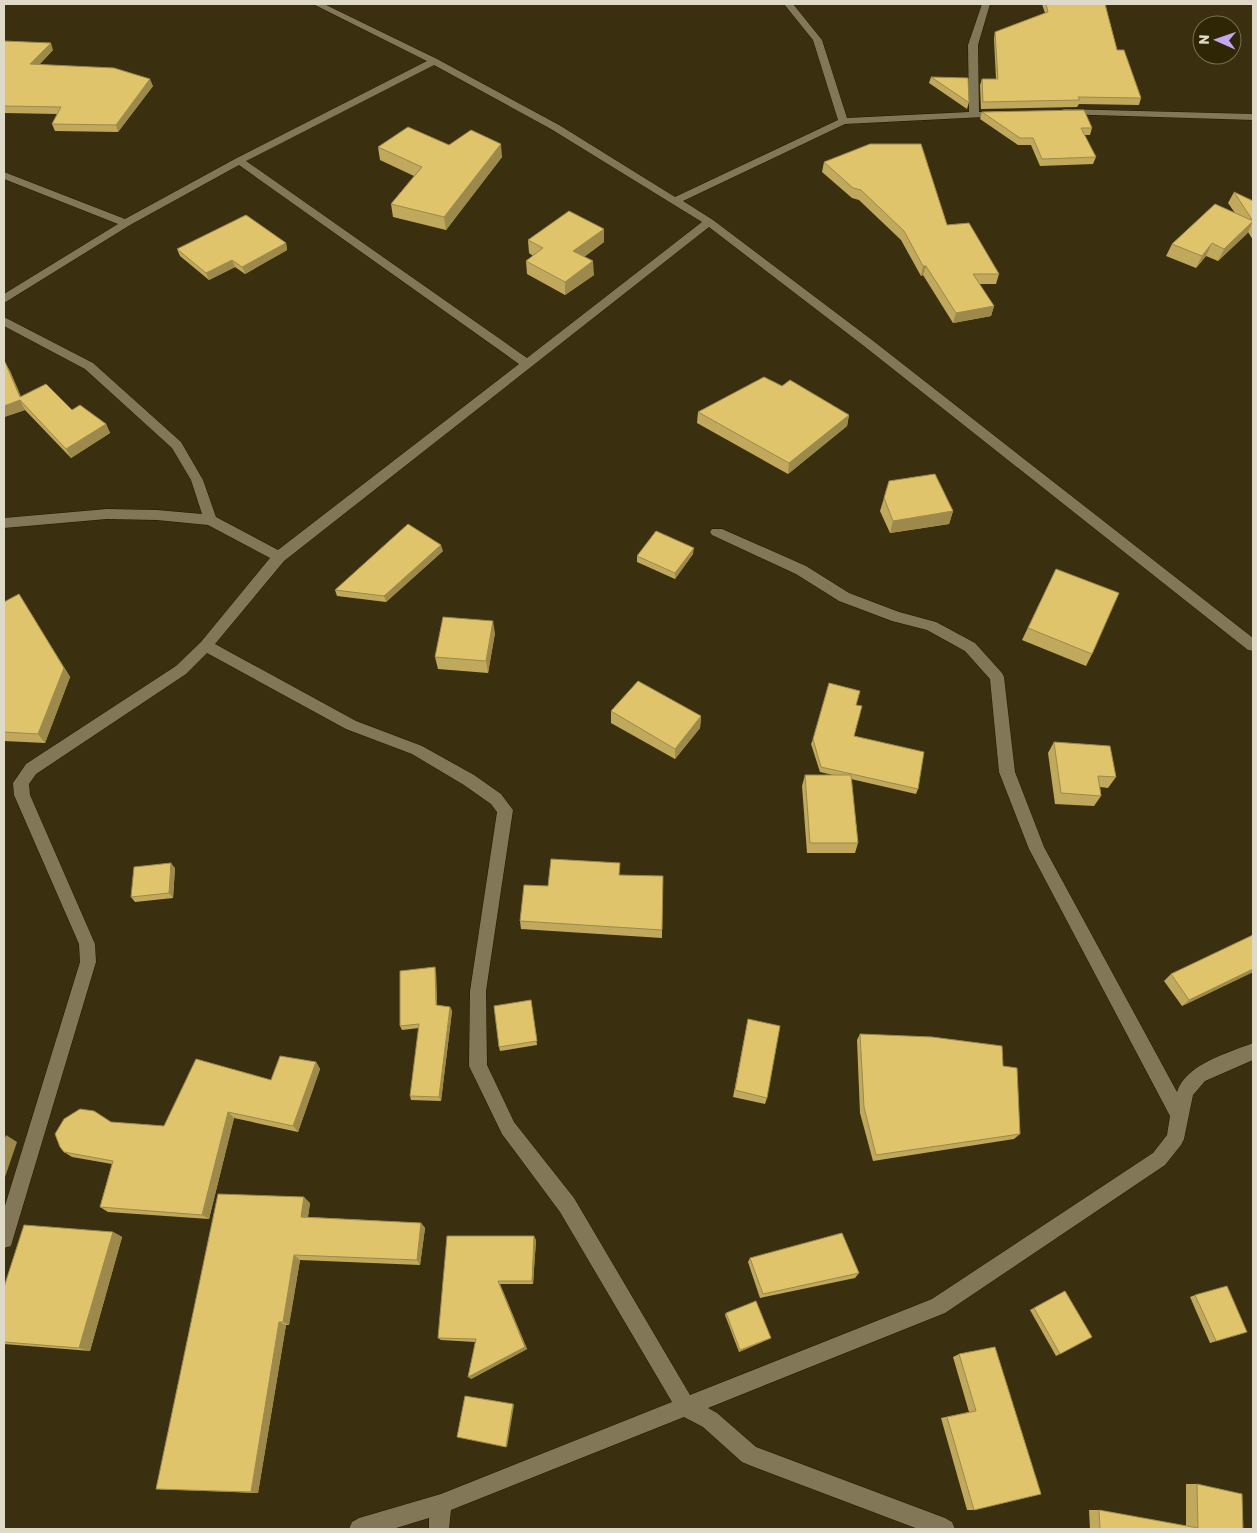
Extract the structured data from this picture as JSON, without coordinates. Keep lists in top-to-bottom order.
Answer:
{
  "north": "left"
}
